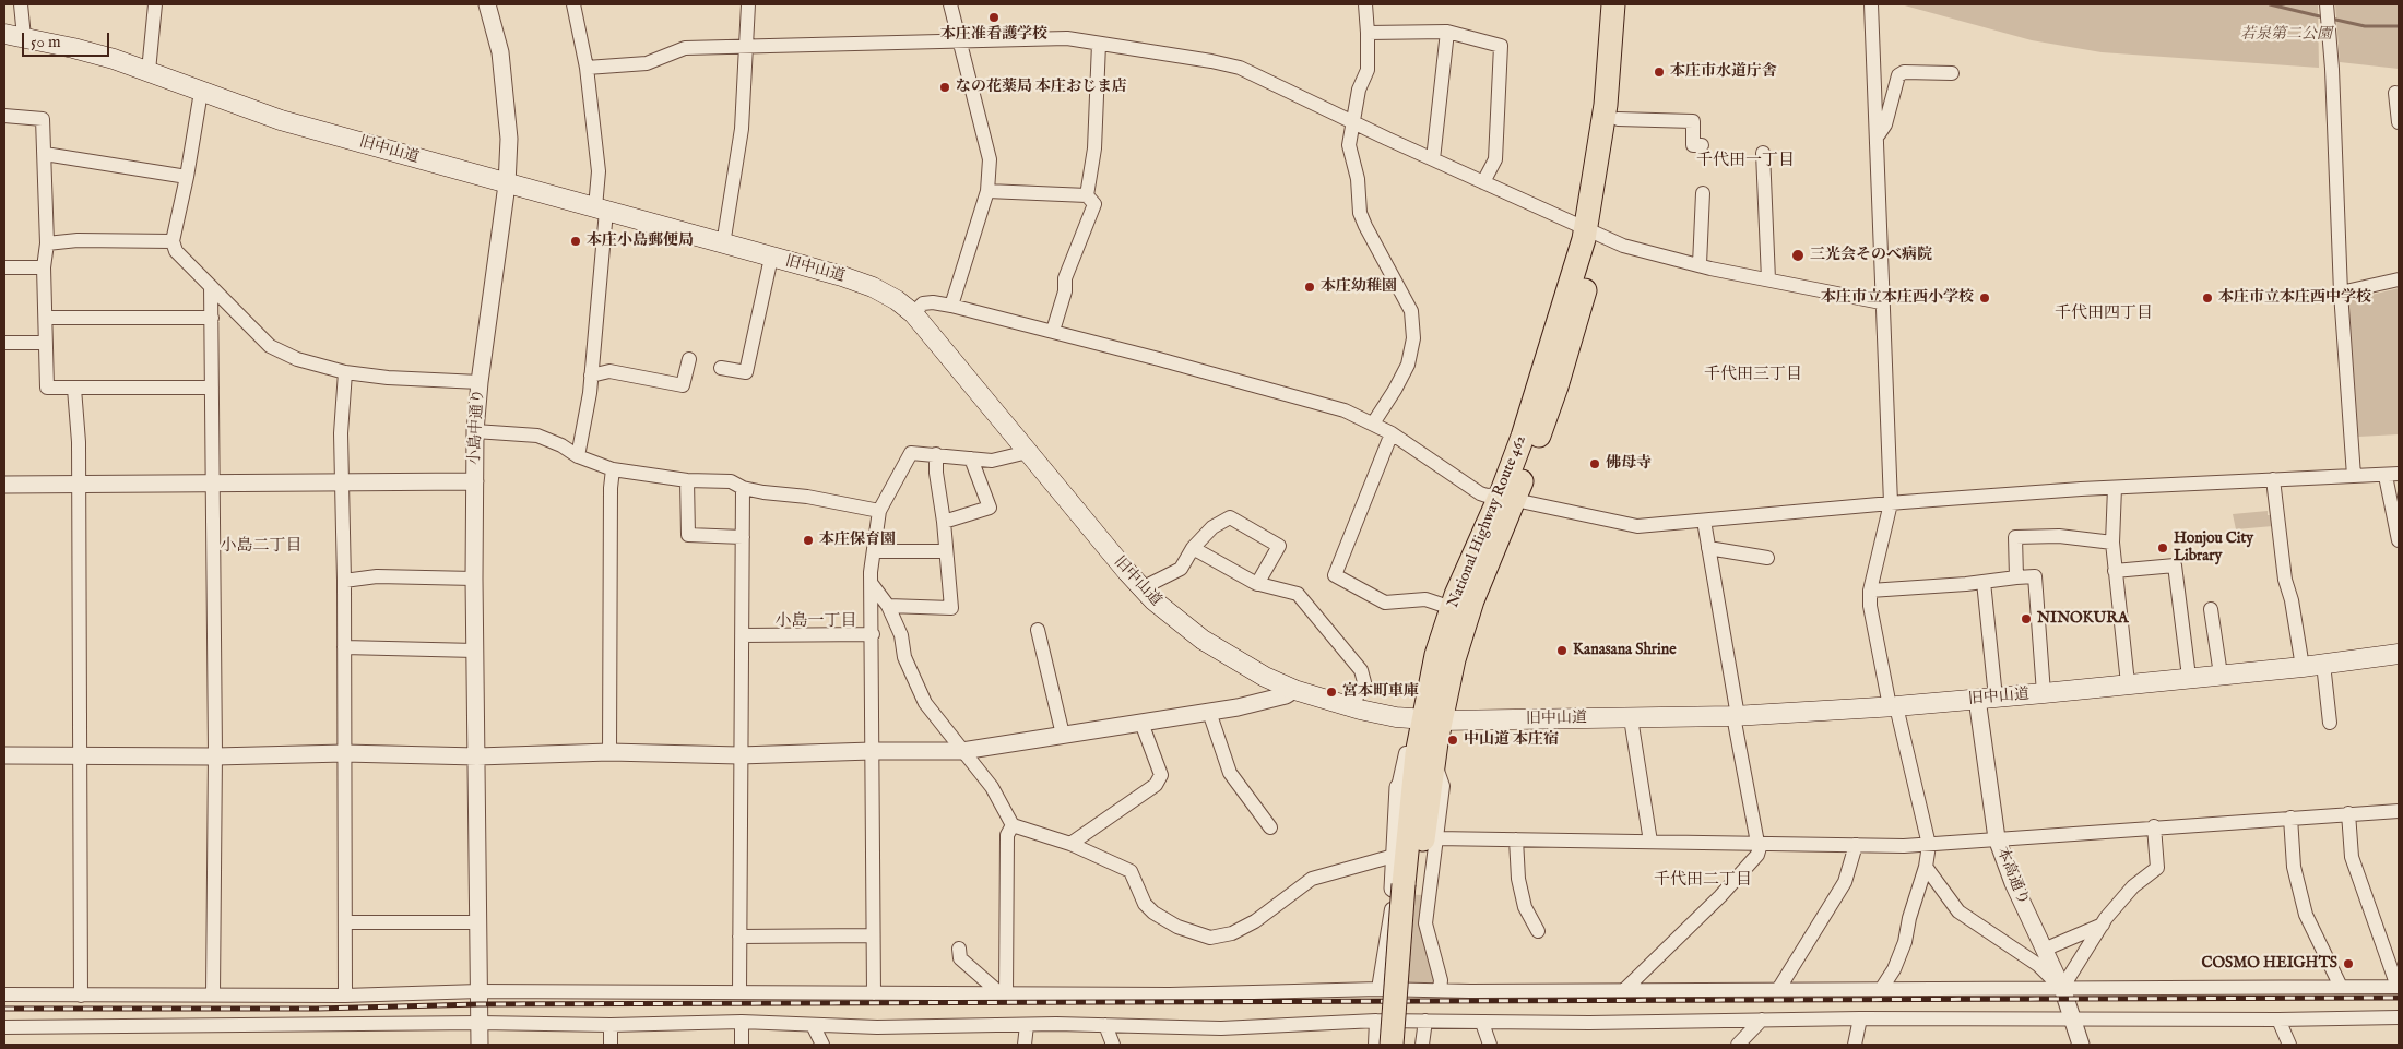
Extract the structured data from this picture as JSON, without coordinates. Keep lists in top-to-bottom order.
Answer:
{
  "streets": {
    "highway": ["National Highway Route 462"],
    "main road": ["旧中山道"],
    "street": ["小島中通り", "本高通り"]
  },
  "crossings": [
    ["旧中山道", "小島中通り"],
    ["旧中山道", "National Highway Route 462"],
    ["旧中山道", "本高通り"]
  ],
  "districts": [
    "千代田一丁目",
    "千代田四丁目",
    "千代田三丁目",
    "小島二丁目",
    "小島一丁目",
    "千代田二丁目"
  ],
  "parks": ["若泉第二公園"],
  "places": [
    "本庄准看護学校",
    "本庄市水道庁舎",
    "なの花薬局 本庄おじま店",
    "本庄小島郵便局",
    "三光会そのべ病院",
    "本庄幼稚園",
    "本庄市立本庄西小学校",
    "本庄市立本庄西中学校",
    "佛母寺",
    "本庄保育園",
    "Honjou City Library",
    "NINOKURA",
    "Kanasana Shrine",
    "宮本町車庫",
    "中山道 本庄宿",
    "COSMO HEIGHTS"
  ],
  "scale_bar": "50 m"
}
